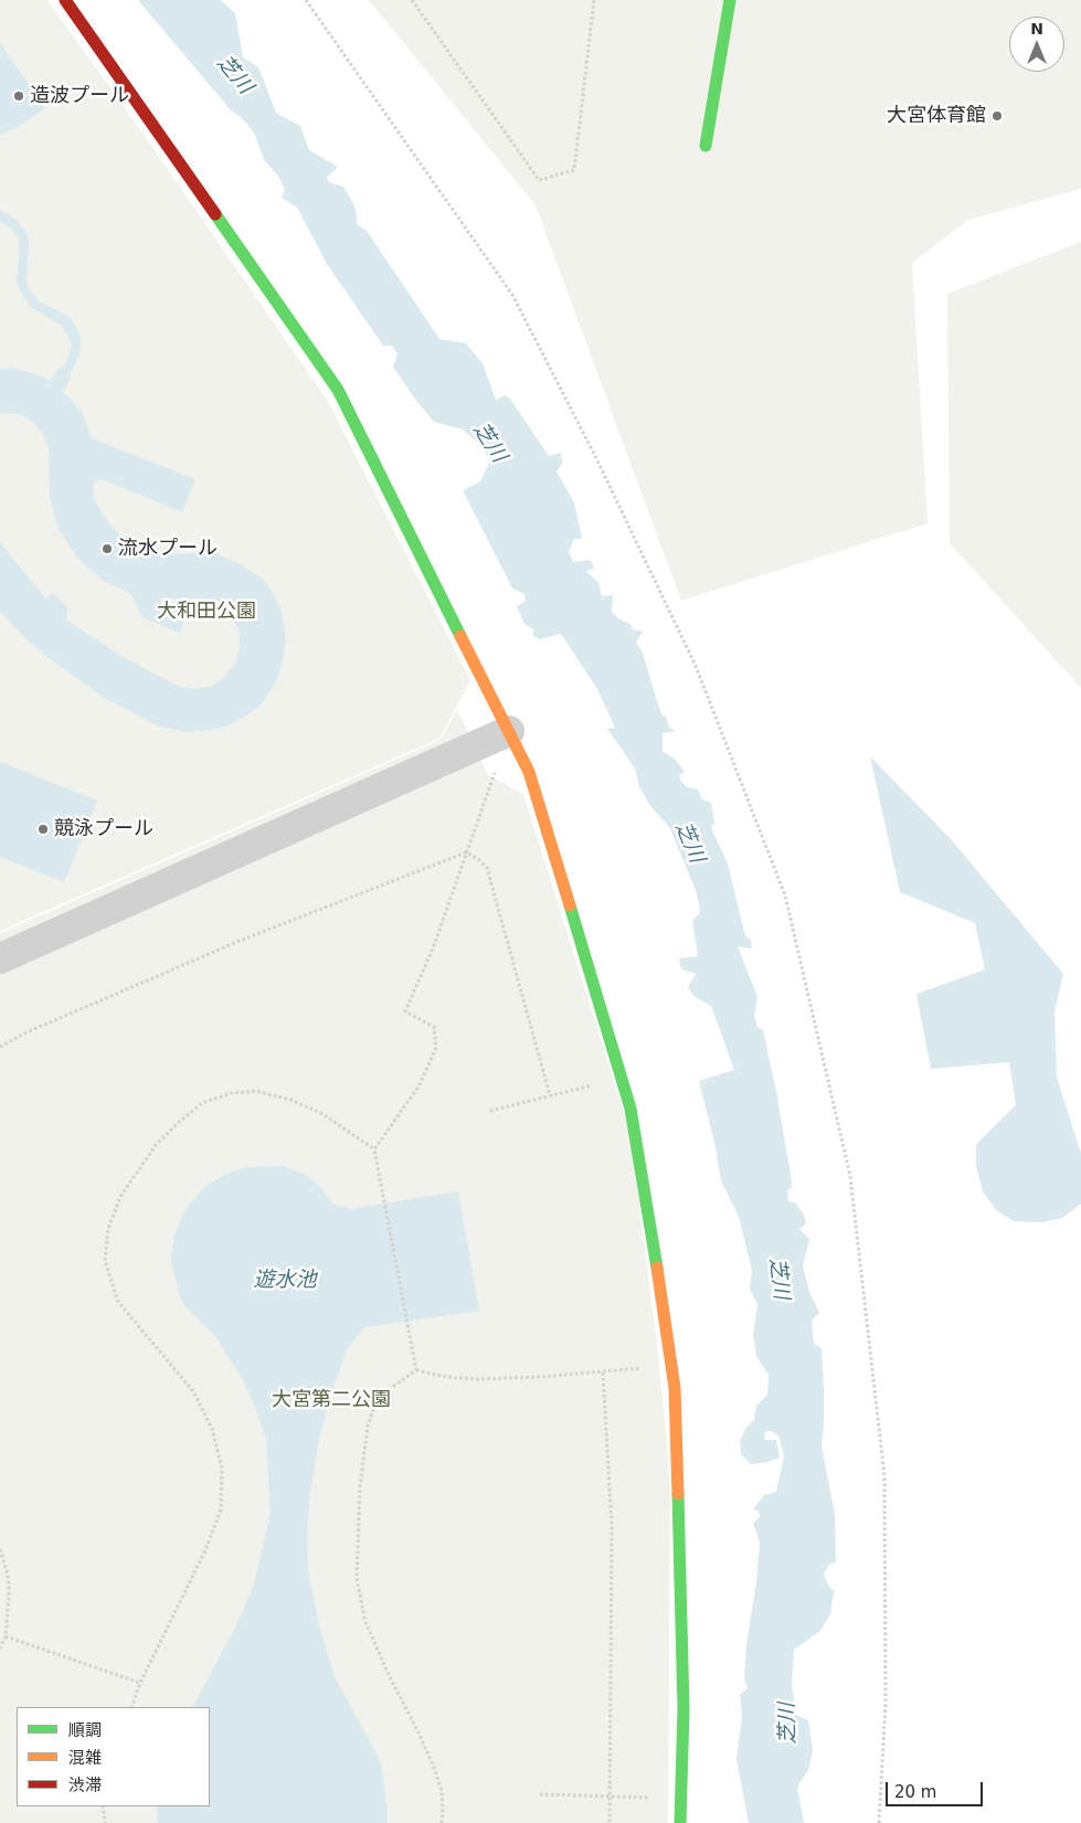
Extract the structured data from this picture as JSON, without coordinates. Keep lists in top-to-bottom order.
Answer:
{
  "water": ["芝川", "遊水池"],
  "parks": ["大和田公園", "大宮第二公園"],
  "places": [
    "造波プール",
    "大宮体育館",
    "流水プール",
    "競泳プール"
  ],
  "legend": ["順調", "混雑", "渋滞"],
  "scale_bar": "20 m",
  "north": "top"
}
